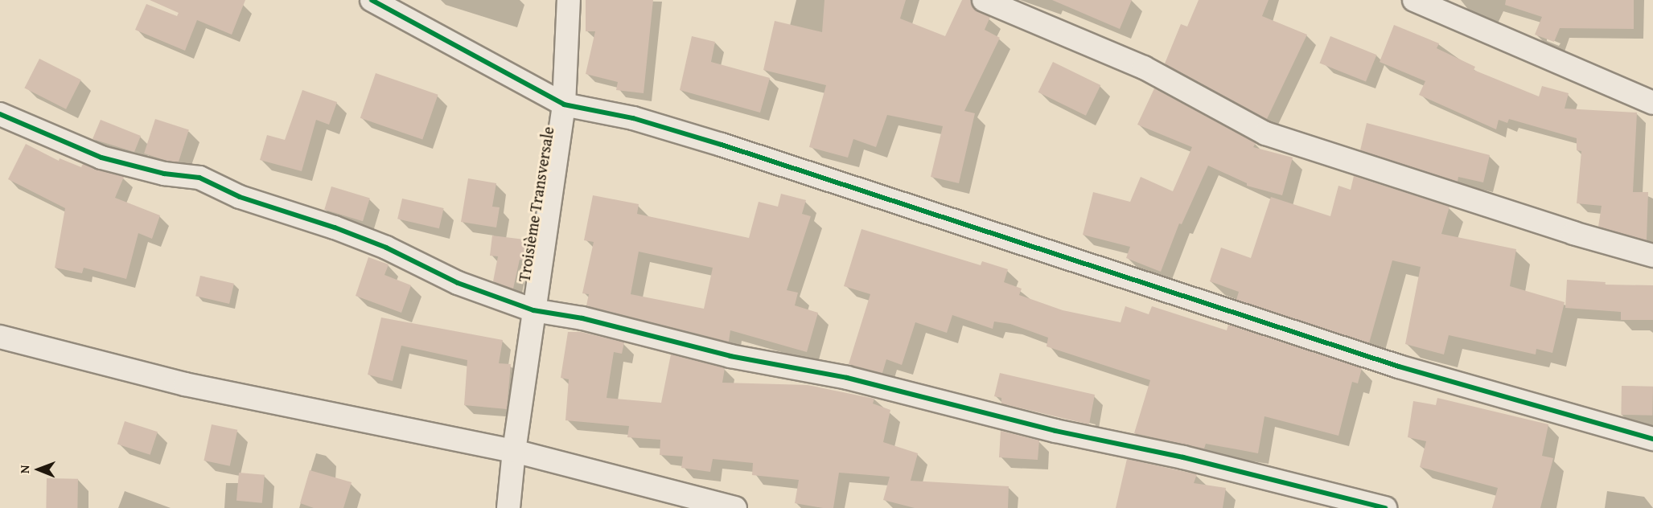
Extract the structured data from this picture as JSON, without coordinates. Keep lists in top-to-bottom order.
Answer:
{
  "streets": {
    "street": ["Troisième Transversale"]
  },
  "north": "left"
}
